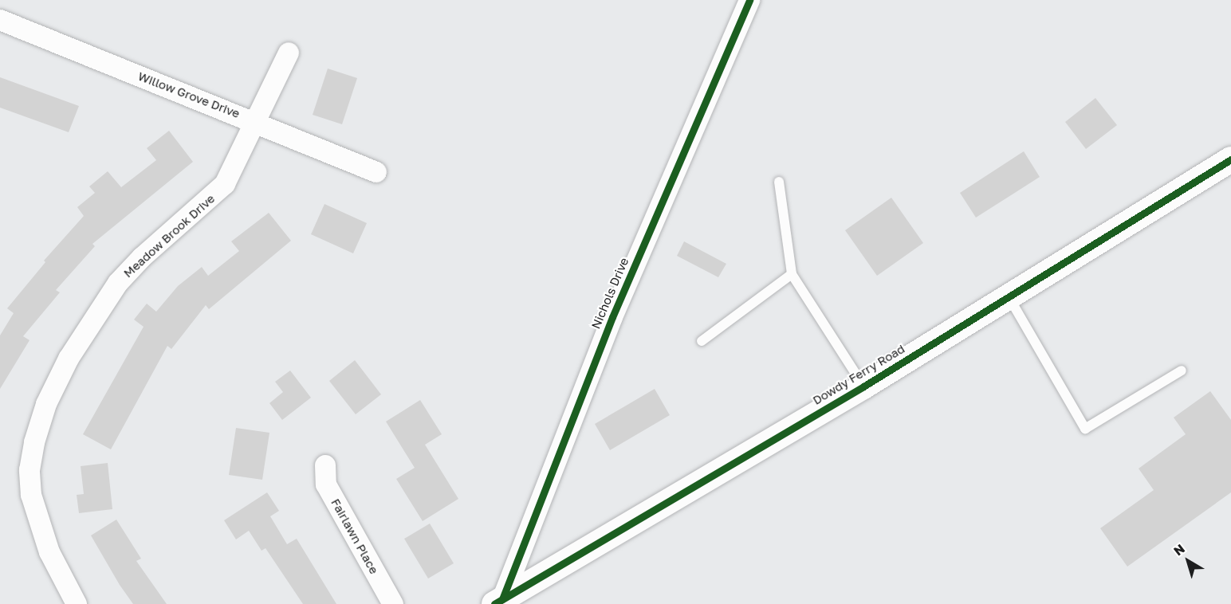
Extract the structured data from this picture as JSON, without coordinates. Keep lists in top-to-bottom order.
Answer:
{
  "streets": {
    "street": [
      "Willow Grove Drive",
      "Meadow Brook Drive",
      "Nichols Drive",
      "Dowdy Ferry Road",
      "Fairlawn Place"
    ]
  },
  "crossings": [
    ["Willow Grove Drive", "Meadow Brook Drive"],
    ["Nichols Drive", "Dowdy Ferry Road"]
  ],
  "north": "top left"
}
